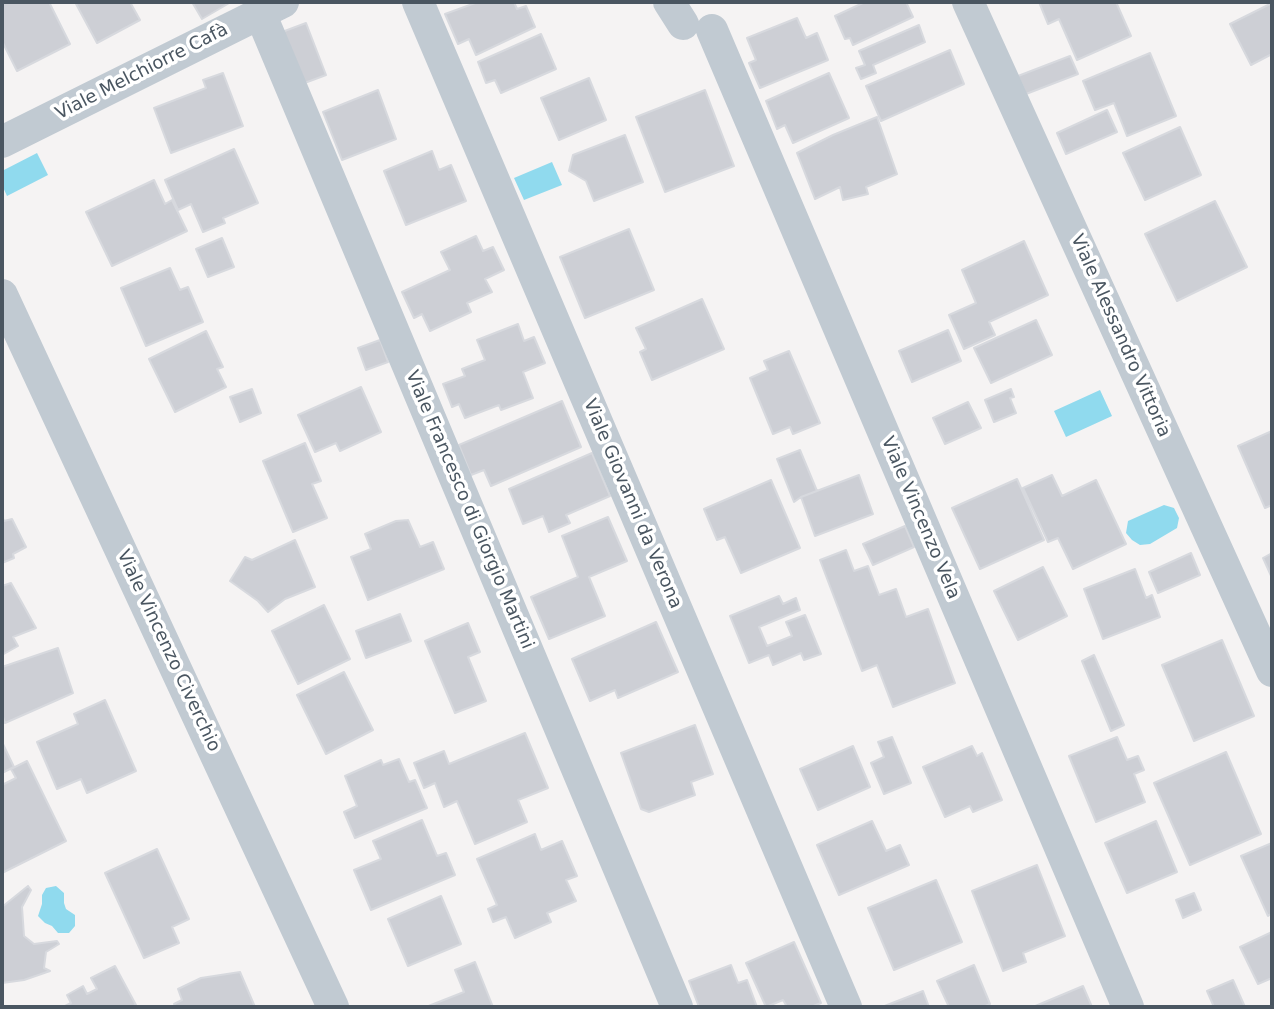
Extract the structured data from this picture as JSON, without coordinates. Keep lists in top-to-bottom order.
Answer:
{
  "streets": {
    "street": [
      "Viale Melchiorre Cafà",
      "Viale Alessandro Vittoria",
      "Viale Giovanni da Verona",
      "Viale Francesco di Giorgio Martini",
      "Viale Vincenzo Vela",
      "Viale Vincenzo Civerchio"
    ]
  },
  "crossings": [
    ["Viale Melchiorre Cafà", "Viale Francesco di Giorgio Martini"]
  ]
}
